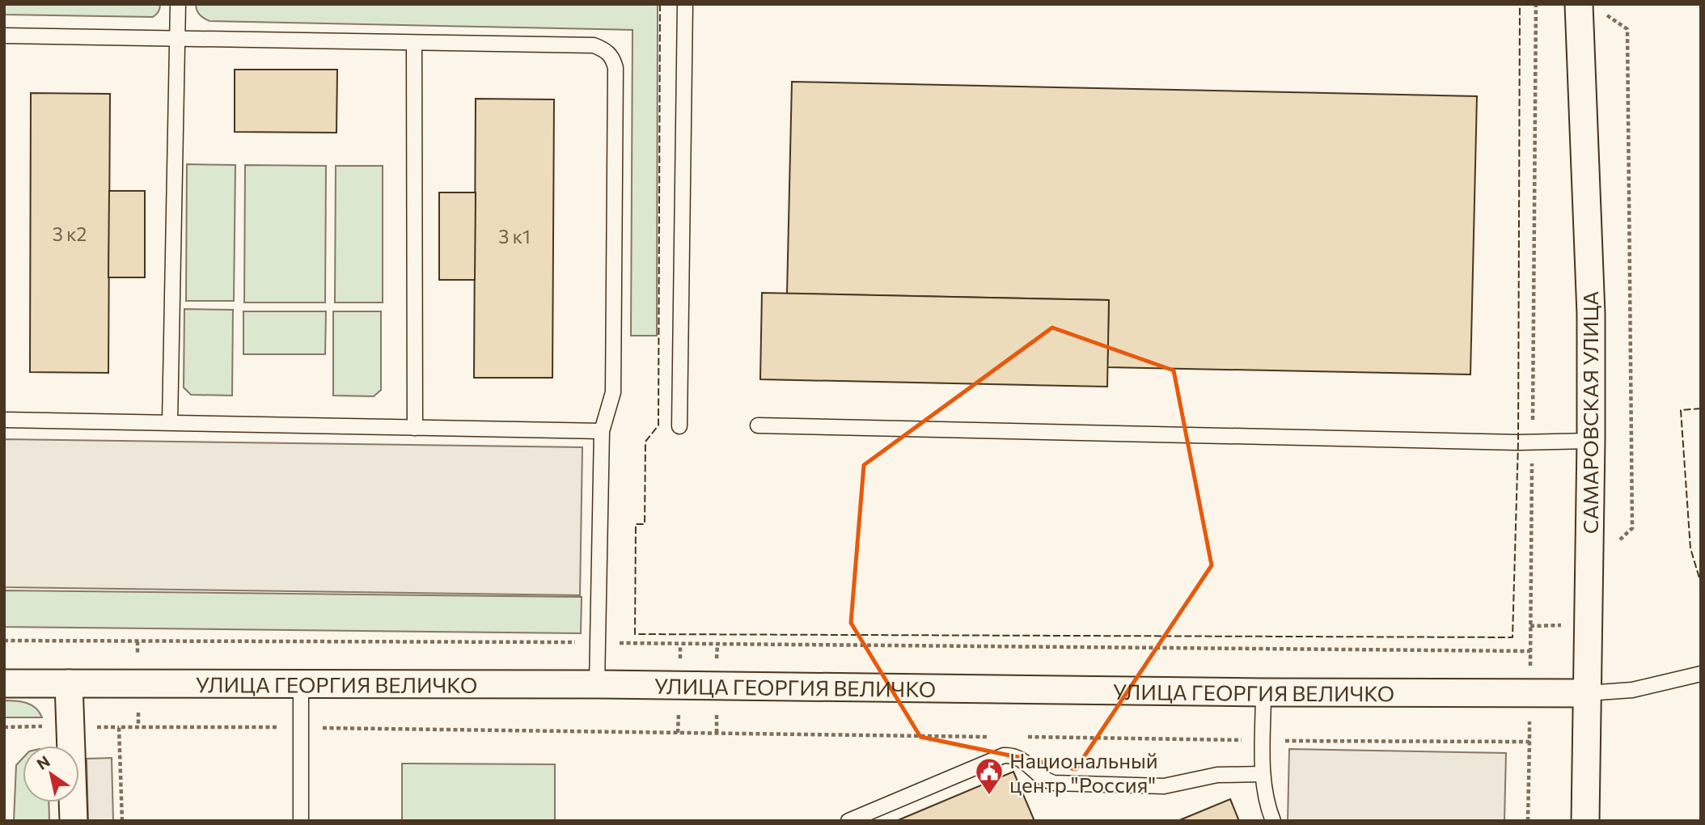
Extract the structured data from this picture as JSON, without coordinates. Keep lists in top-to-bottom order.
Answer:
{
  "streets": {
    "street": ["САМАРОВСКАЯ УЛИЦА", "УЛИЦА ГЕОРГИЯ ВЕЛИЧКО"]
  },
  "crossings": [
    ["САМАРОВСКАЯ УЛИЦА", "УЛИЦА ГЕОРГИЯ ВЕЛИЧКО"]
  ],
  "places": {
    "public building": ["Национальный центр \"Россия\""]
  },
  "house_numbers": ["3 к2", "3 к1"],
  "north": "top left"
}
